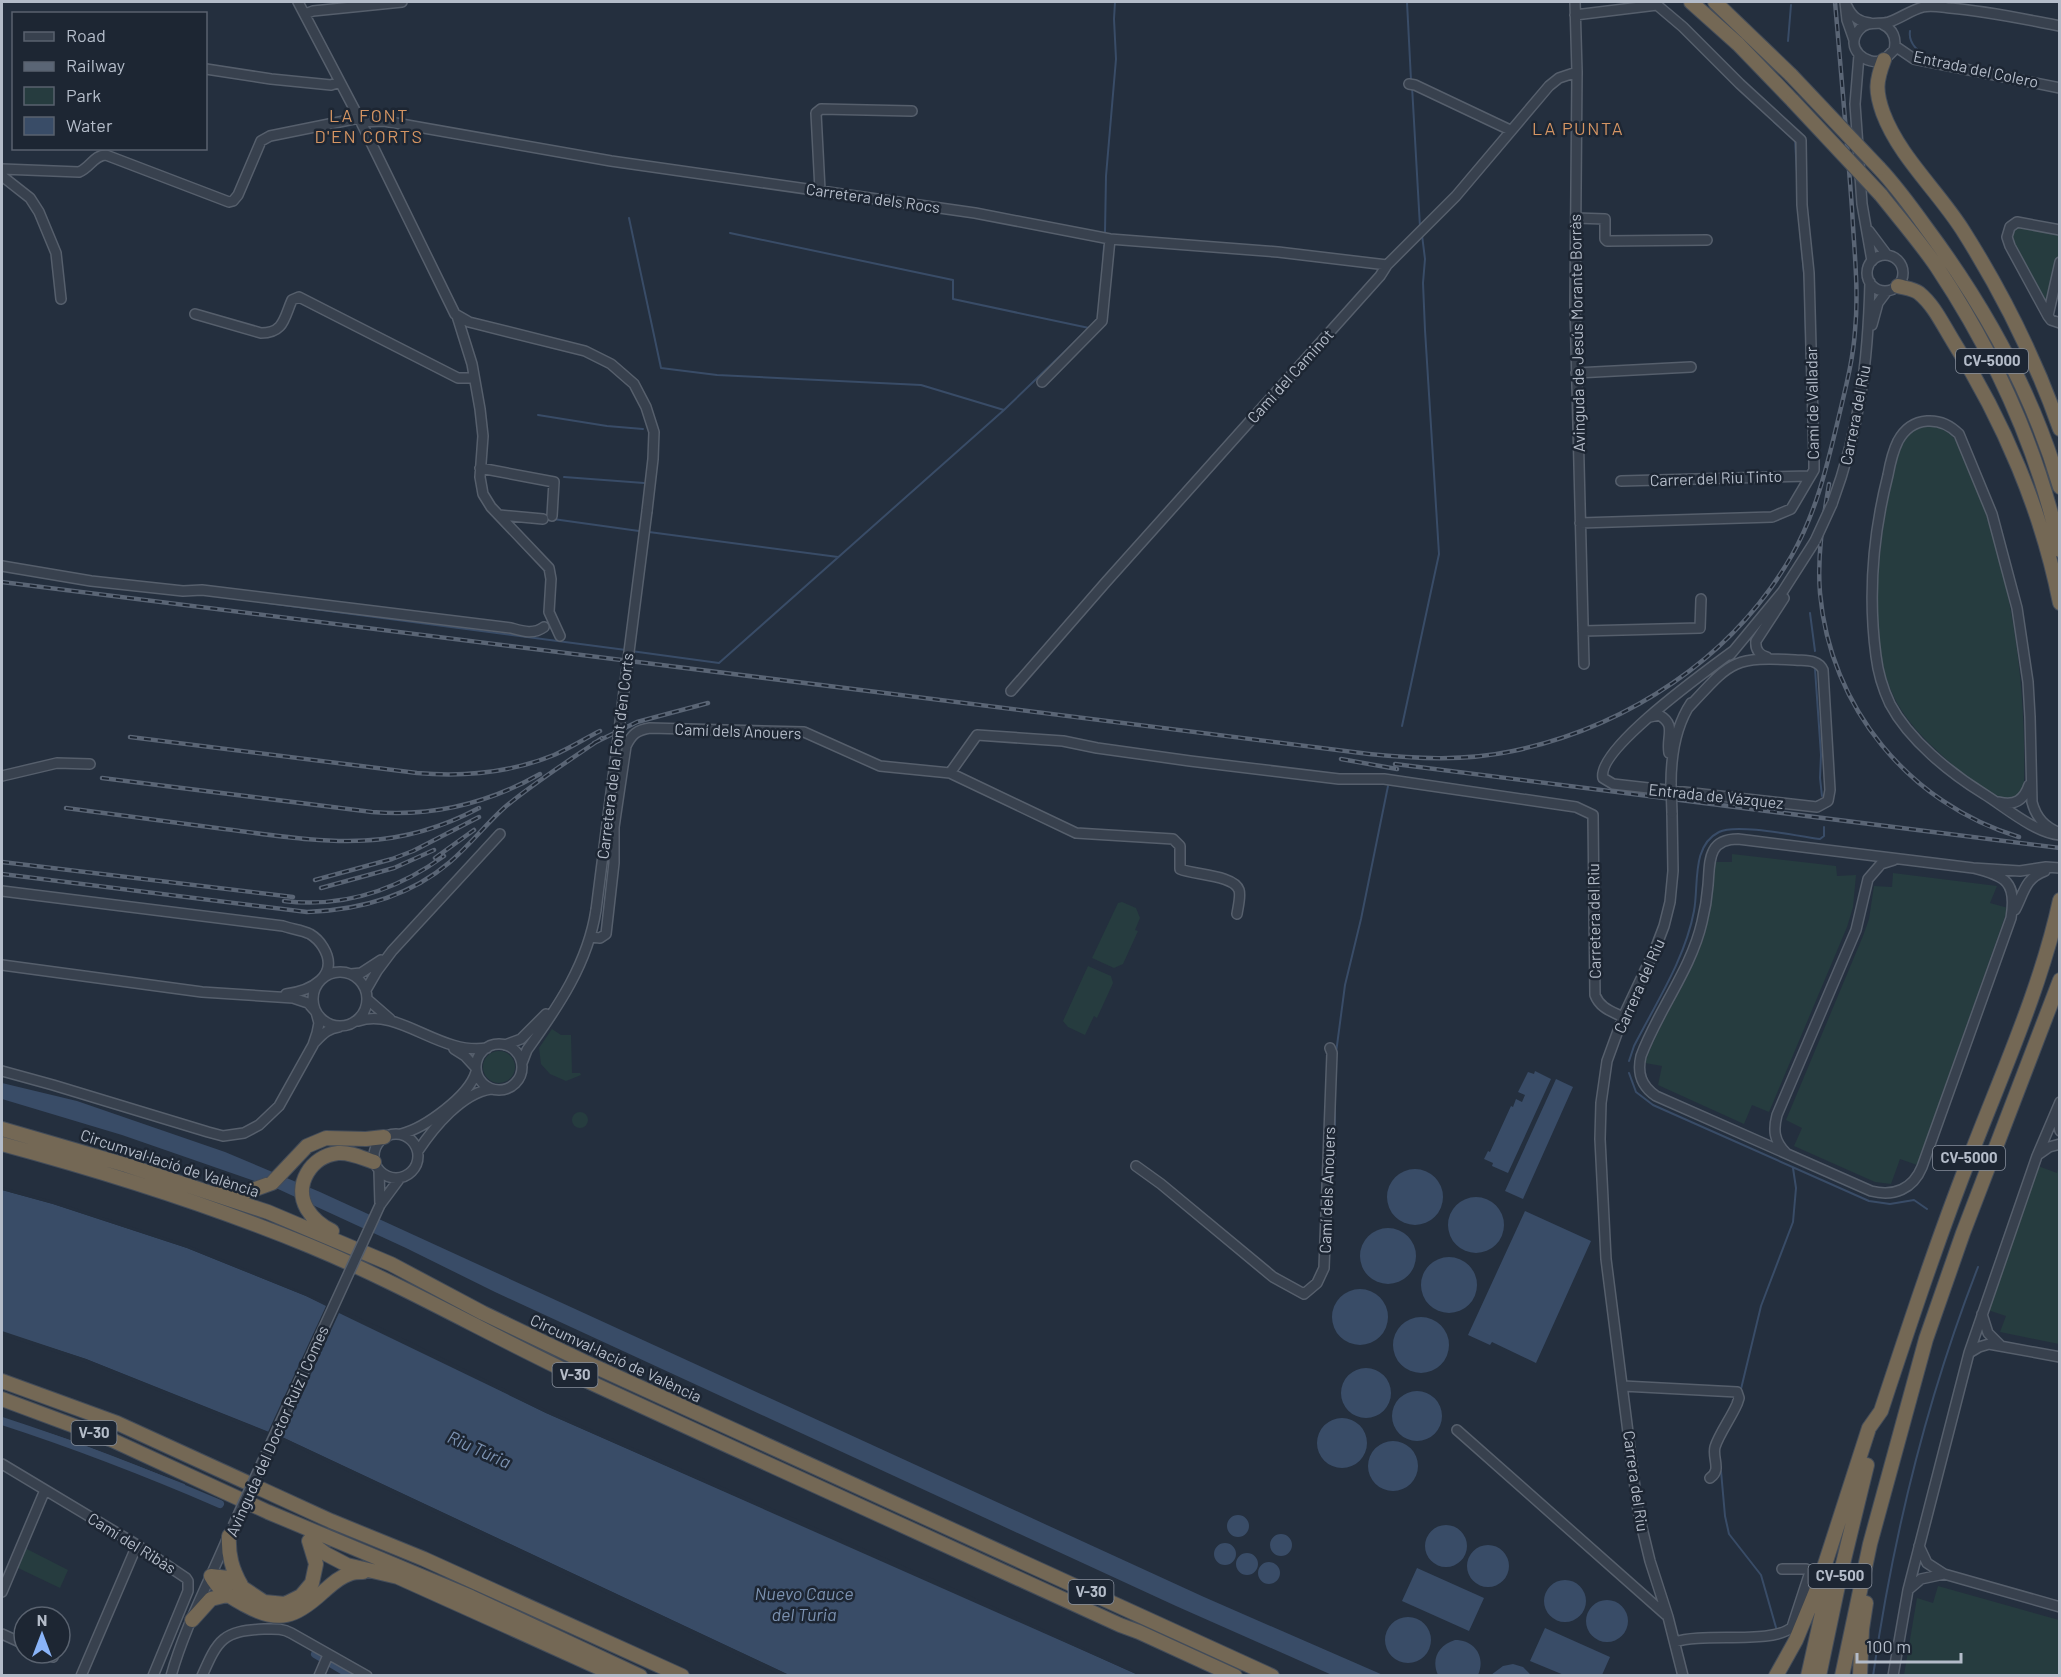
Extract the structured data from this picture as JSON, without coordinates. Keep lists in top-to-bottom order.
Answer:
{
  "streets": {
    "highway": [
      "CV-5000",
      "Circumval·lació de València",
      "V-30",
      "CV-500"
    ],
    "street": [
      "Entrada del Colero",
      "Carretera dels Rocs",
      "Avinguda de Jesús Morante Borràs",
      "Camí del Caminot",
      "Camí de Valladar",
      "Carrera del Riu",
      "Carrer del Riu Tinto",
      "Camí dels Anouers",
      "Carretera de la Font d'en Corts",
      "Entrada de Vázquez",
      "Carretera del Riu",
      "Avinguda del Doctor Ruiz i Comes",
      "Camí del Ribàs"
    ]
  },
  "crossings": [
    ["Carretera dels Rocs", "Camí del Caminot"],
    ["Avinguda de Jesús Morante Borràs", "Camí del Caminot"],
    ["Avinguda de Jesús Morante Borràs", "Camí de Valladar"],
    ["CV-5000", "CV-500"],
    ["Camí de Valladar", "Carrer del Riu Tinto"],
    ["Carrera del Riu", "Entrada de Vázquez"],
    ["Carrera del Riu", "Carretera del Riu"],
    ["Camí dels Anouers", "Carretera de la Font d'en Corts"],
    ["Camí dels Anouers", "Carretera del Riu"]
  ],
  "districts": ["LA FONT D'EN CORTS", "LA PUNTA"],
  "water": ["Riu Túria", "Nuevo Cauce del Turia"],
  "legend": [
    "Road",
    "Railway",
    "Park",
    "Water"
  ],
  "scale_bar": "100 m",
  "north": "top"
}
